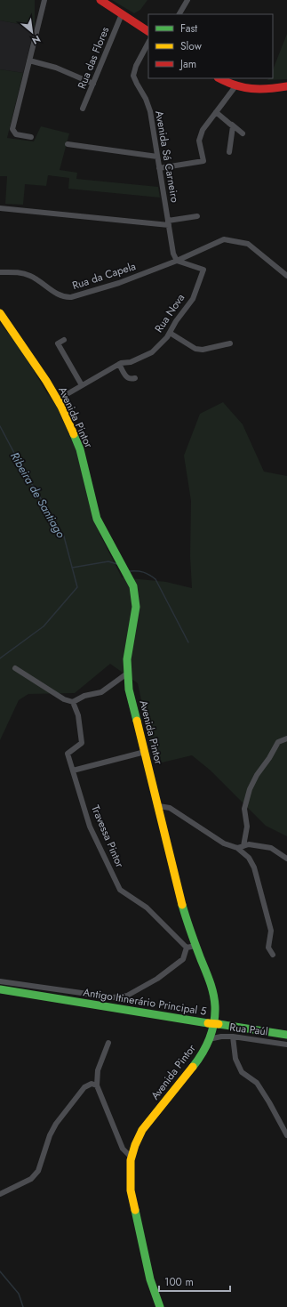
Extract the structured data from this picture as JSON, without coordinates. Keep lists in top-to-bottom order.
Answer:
{
  "streets": {
    "main road": ["Avenida Pintor", "Antigo Itinerário Principal 5"],
    "street": [
      "Rua das Flores",
      "Avenida Sá Carneiro",
      "Rua da Capela",
      "Rua Nova",
      "Travessa Pintor",
      "Rua Paúl"
    ]
  },
  "crossings": [
    ["Avenida Sá Carneiro", "Rua da Capela"],
    ["Avenida Sá Carneiro", "Rua Nova"],
    ["Rua da Capela", "Rua Nova"],
    ["Rua Nova", "Avenida Pintor"],
    ["Avenida Pintor", "Travessa Pintor"],
    ["Avenida Pintor", "Rua Paúl"]
  ],
  "water": ["Ribeira de Santiago"],
  "legend": ["Fast", "Slow", "Jam"],
  "scale_bar": "100 m",
  "north": "bottom right"
}
